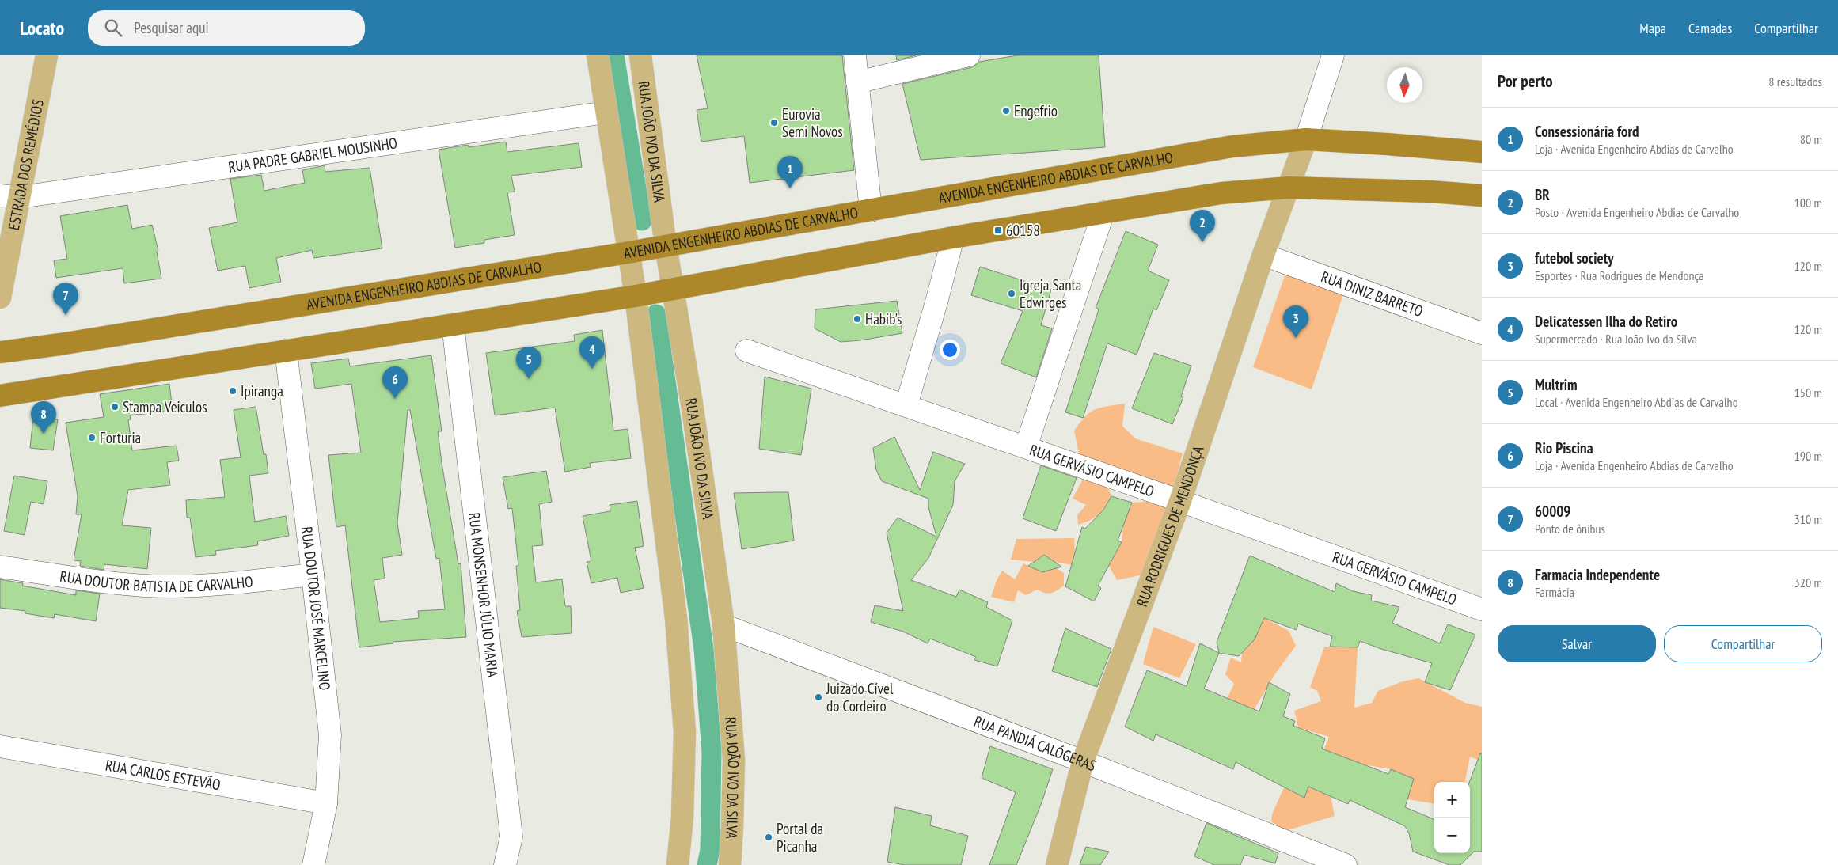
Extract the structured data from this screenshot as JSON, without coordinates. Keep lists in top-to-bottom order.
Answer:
{
  "streets": {
    "highway": ["AVENIDA ENGENHEIRO ABDIAS DE CARVALHO"],
    "main road": ["RUA JOÃO IVO DA SILVA", "ESTRADA DOS REMÉDIOS", "RUA RODRIGUES DE MENDONÇA"],
    "street": [
      "RUA PADRE GABRIEL MOUSINHO",
      "RUA DINIZ BARRETO",
      "RUA GERVÁSIO CAMPELO",
      "RUA DOUTOR BATISTA DE CARVALHO",
      "RUA MONSENHOR JÚLIO MARIA",
      "RUA DOUTOR JOSÉ MARCELINO",
      "RUA PANDIÁ CALÓGERAS",
      "RUA CARLOS ESTEVÃO"
    ]
  },
  "crossings": [
    ["RUA JOÃO IVO DA SILVA", "AVENIDA ENGENHEIRO ABDIAS DE CARVALHO"],
    ["RUA JOÃO IVO DA SILVA", "RUA PANDIÁ CALÓGERAS"],
    ["RUA PADRE GABRIEL MOUSINHO", "ESTRADA DOS REMÉDIOS"],
    ["AVENIDA ENGENHEIRO ABDIAS DE CARVALHO", "RUA RODRIGUES DE MENDONÇA"],
    ["RUA DINIZ BARRETO", "RUA RODRIGUES DE MENDONÇA"],
    ["RUA GERVÁSIO CAMPELO", "RUA RODRIGUES DE MENDONÇA"],
    ["RUA RODRIGUES DE MENDONÇA", "RUA PANDIÁ CALÓGERAS"],
    ["RUA DOUTOR BATISTA DE CARVALHO", "RUA DOUTOR JOSÉ MARCELINO"],
    ["RUA DOUTOR JOSÉ MARCELINO", "RUA CARLOS ESTEVÃO"]
  ],
  "places": {
    "other": [
      "Engefrio",
      "Eurovia Semi Novos",
      "Igreja Santa Edwirges",
      "Habib's",
      "Ipiranga",
      "Stampa Veiculos",
      "Forturia",
      "Juizado Cível do Cordeiro",
      "Portal da Picanha"
    ],
    "transit": ["60158"]
  },
  "north": "bottom",
  "page": {
    "header": "Locato",
    "search": "Pesquisar aqui",
    "nav": ["Mapa", "Camadas", "Compartilhar"],
    "heading": ["Por perto", "8 resultados"],
    "list": [
      {
        "mark": "1",
        "name": "Consessionária ford",
        "note": "Loja · Avenida Engenheiro Abdias de Carvalho",
        "value": "80 m"
      },
      {
        "mark": "2",
        "name": "BR",
        "note": "Posto · Avenida Engenheiro Abdias de Carvalho",
        "value": "100 m"
      },
      {
        "mark": "3",
        "name": "futebol society",
        "note": "Esportes · Rua Rodrigues de Mendonça",
        "value": "120 m"
      },
      {
        "mark": "4",
        "name": "Delicatessen Ilha do Retiro",
        "note": "Supermercado · Rua João Ivo da Silva",
        "value": "120 m"
      },
      {
        "mark": "5",
        "name": "Multrim",
        "note": "Local · Avenida Engenheiro Abdias de Carvalho",
        "value": "150 m"
      },
      {
        "mark": "6",
        "name": "Rio Piscina",
        "note": "Loja · Avenida Engenheiro Abdias de Carvalho",
        "value": "190 m"
      },
      {
        "mark": "7",
        "name": "60009",
        "note": "Ponto de ônibus",
        "value": "310 m"
      },
      {
        "mark": "8",
        "name": "Farmacia Independente",
        "note": "Farmácia",
        "value": "320 m"
      }
    ],
    "pins": [
      "1",
      "2",
      "7",
      "3",
      "4",
      "5",
      "6",
      "8"
    ],
    "buttons": ["Salvar", "Compartilhar"],
    "map_buttons": ["+", "−"]
  }
}
